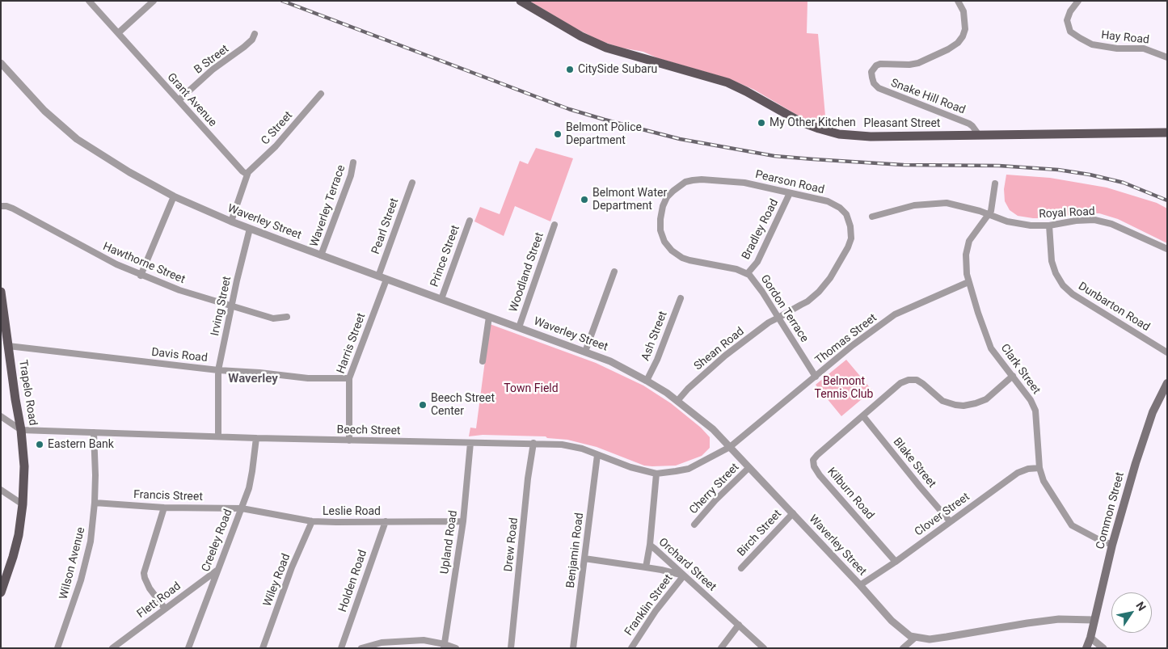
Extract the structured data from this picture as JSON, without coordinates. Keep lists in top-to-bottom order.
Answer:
{
  "streets": {
    "main road": ["Pleasant Street", "Trapelo Road", "Common Street"],
    "street": [
      "Hay Road",
      "B Street",
      "Snake Hill Road",
      "Grant Avenue",
      "C Street",
      "Pearson Road",
      "Waverley Terrace",
      "Royal Road",
      "Waverley Street",
      "Pearl Street",
      "Bradley Road",
      "Prince Street",
      "Hawthorne Street",
      "Woodland Street",
      "Irving Street",
      "Dunbarton Road",
      "Gordon Terrace",
      "Ash Street",
      "Thomas Street",
      "Harris Street",
      "Shean Road",
      "Davis Road",
      "Clark Street",
      "Beech Street",
      "Blake Street",
      "Cherry Street",
      "Kilburn Road",
      "Francis Street",
      "Leslie Road",
      "Clover Street",
      "Birch Street",
      "Creeley Road",
      "Upland Road",
      "Drew Road",
      "Benjamin Road",
      "Wilson Avenue",
      "Orchard Street",
      "Wiley Road",
      "Holden Road",
      "Flett Road",
      "Franklin Street"
    ]
  },
  "crossings": [
    ["B Street", "Grant Avenue"],
    ["Snake Hill Road", "Pleasant Street"],
    ["Grant Avenue", "C Street"],
    ["Pearson Road", "Bradley Road"],
    ["Pearson Road", "Gordon Terrace"],
    ["Pearson Road", "Shean Road"],
    ["Waverley Terrace", "Waverley Street"],
    ["Royal Road", "Dunbarton Road"],
    ["Royal Road", "Clark Street"],
    ["Waverley Street", "Pearl Street"],
    ["Waverley Street", "Prince Street"],
    ["Waverley Street", "Woodland Street"],
    ["Waverley Street", "Irving Street"],
    ["Waverley Street", "Ash Street"],
    ["Waverley Street", "Thomas Street"],
    ["Waverley Street", "Harris Street"],
    ["Waverley Street", "Shean Road"],
    ["Waverley Street", "Beech Street"],
    ["Waverley Street", "Cherry Street"],
    ["Waverley Street", "Clover Street"],
    ["Waverley Street", "Birch Street"],
    ["Bradley Road", "Gordon Terrace"],
    ["Hawthorne Street", "Irving Street"],
    ["Irving Street", "Davis Road"],
    ["Irving Street", "Beech Street"],
    ["Gordon Terrace", "Thomas Street"],
    ["Gordon Terrace", "Shean Road"],
    ["Thomas Street", "Clark Street"],
    ["Thomas Street", "Beech Street"],
    ["Harris Street", "Davis Road"],
    ["Harris Street", "Beech Street"],
    ["Davis Road", "Trapelo Road"],
    ["Clark Street", "Kilburn Road"],
    ["Clark Street", "Common Street"],
    ["Clark Street", "Clover Street"],
    ["Trapelo Road", "Beech Street"],
    ["Beech Street", "Creeley Road"],
    ["Beech Street", "Upland Road"],
    ["Beech Street", "Drew Road"],
    ["Beech Street", "Benjamin Road"],
    ["Beech Street", "Wilson Avenue"],
    ["Beech Street", "Orchard Street"],
    ["Blake Street", "Kilburn Road"],
    ["Blake Street", "Clover Street"],
    ["Kilburn Road", "Clover Street"],
    ["Francis Street", "Leslie Road"],
    ["Francis Street", "Creeley Road"],
    ["Francis Street", "Wilson Avenue"],
    ["Leslie Road", "Creeley Road"],
    ["Leslie Road", "Upland Road"],
    ["Leslie Road", "Wiley Road"],
    ["Leslie Road", "Holden Road"],
    ["Creeley Road", "Flett Road"],
    ["Orchard Street", "Franklin Street"]
  ],
  "districts": ["Waverley"],
  "parks": ["Belmont Tennis Club", "Town Field"],
  "places": [
    "CitySide Subaru",
    "My Other Kitchen",
    "Belmont Police Department",
    "Belmont Water Department",
    "Beech Street Center",
    "Eastern Bank"
  ],
  "north": "top right"
}
